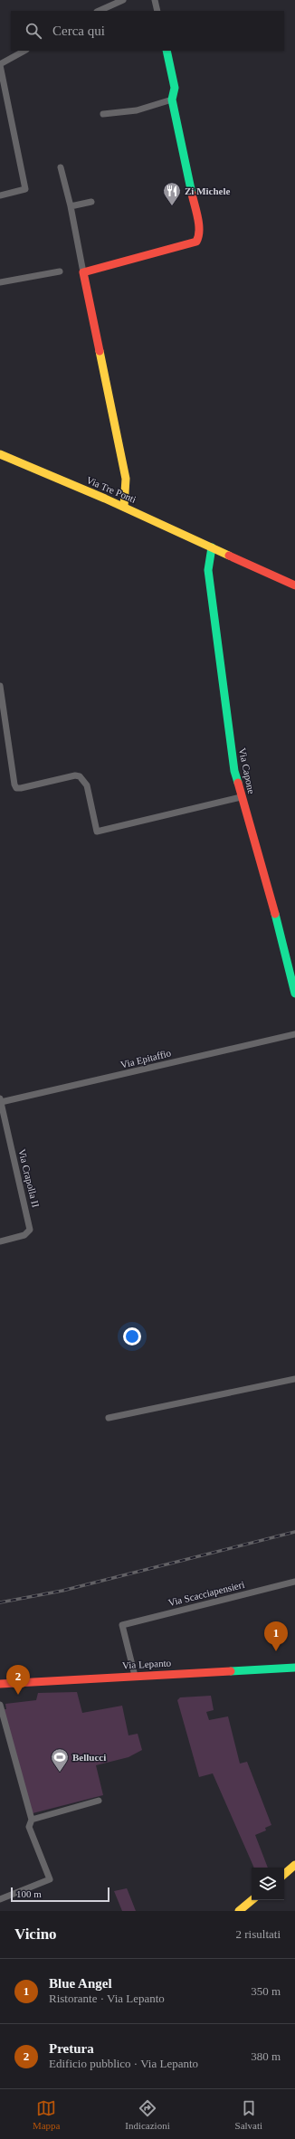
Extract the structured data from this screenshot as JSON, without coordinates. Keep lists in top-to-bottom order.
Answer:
{
  "streets": {
    "street": [
      "Via Tre Ponti",
      "Via Capone",
      "Via Epitaffio",
      "Via Crapolla II",
      "Via Scacciapensieri",
      "Via Lepanto"
    ]
  },
  "crossings": [
    ["Via Tre Ponti", "Via Capone"],
    ["Via Epitaffio", "Via Crapolla II"],
    ["Via Scacciapensieri", "Via Lepanto"]
  ],
  "places": {
    "restaurant": ["Zi Michele"],
    "sports": ["Bellucci"]
  },
  "scale_bar": "100 m",
  "page": {
    "search": "Cerca qui",
    "pins": ["1", "2"],
    "scale": "100 m",
    "heading": ["Vicino", "2 risultati"],
    "list": [
      {
        "mark": "1",
        "name": "Blue Angel",
        "note": "Ristorante · Via Lepanto",
        "value": "350 m"
      },
      {
        "mark": "2",
        "name": "Pretura",
        "note": "Edificio pubblico · Via Lepanto",
        "value": "380 m"
      }
    ],
    "nav": ["Mappa", "Indicazioni", "Salvati"]
  }
}
